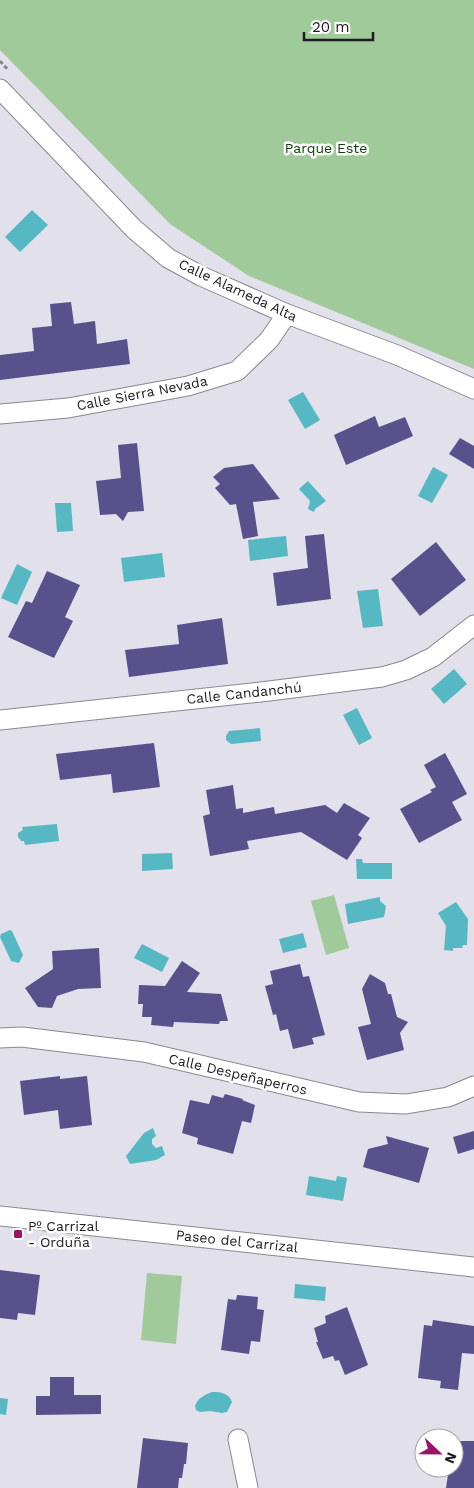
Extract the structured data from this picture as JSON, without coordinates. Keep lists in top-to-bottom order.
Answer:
{
  "streets": {
    "street": [
      "Calle Alameda Alta",
      "Calle Sierra Nevada",
      "Calle Candanchú",
      "Calle Despeñaperros",
      "Paseo del Carrizal"
    ]
  },
  "crossings": [
    ["Calle Alameda Alta", "Calle Sierra Nevada"]
  ],
  "parks": ["Parque Este"],
  "places": {
    "transit": ["Pº Carrizal - Orduña"]
  },
  "scale_bar": "20 m",
  "north": "right"
}
